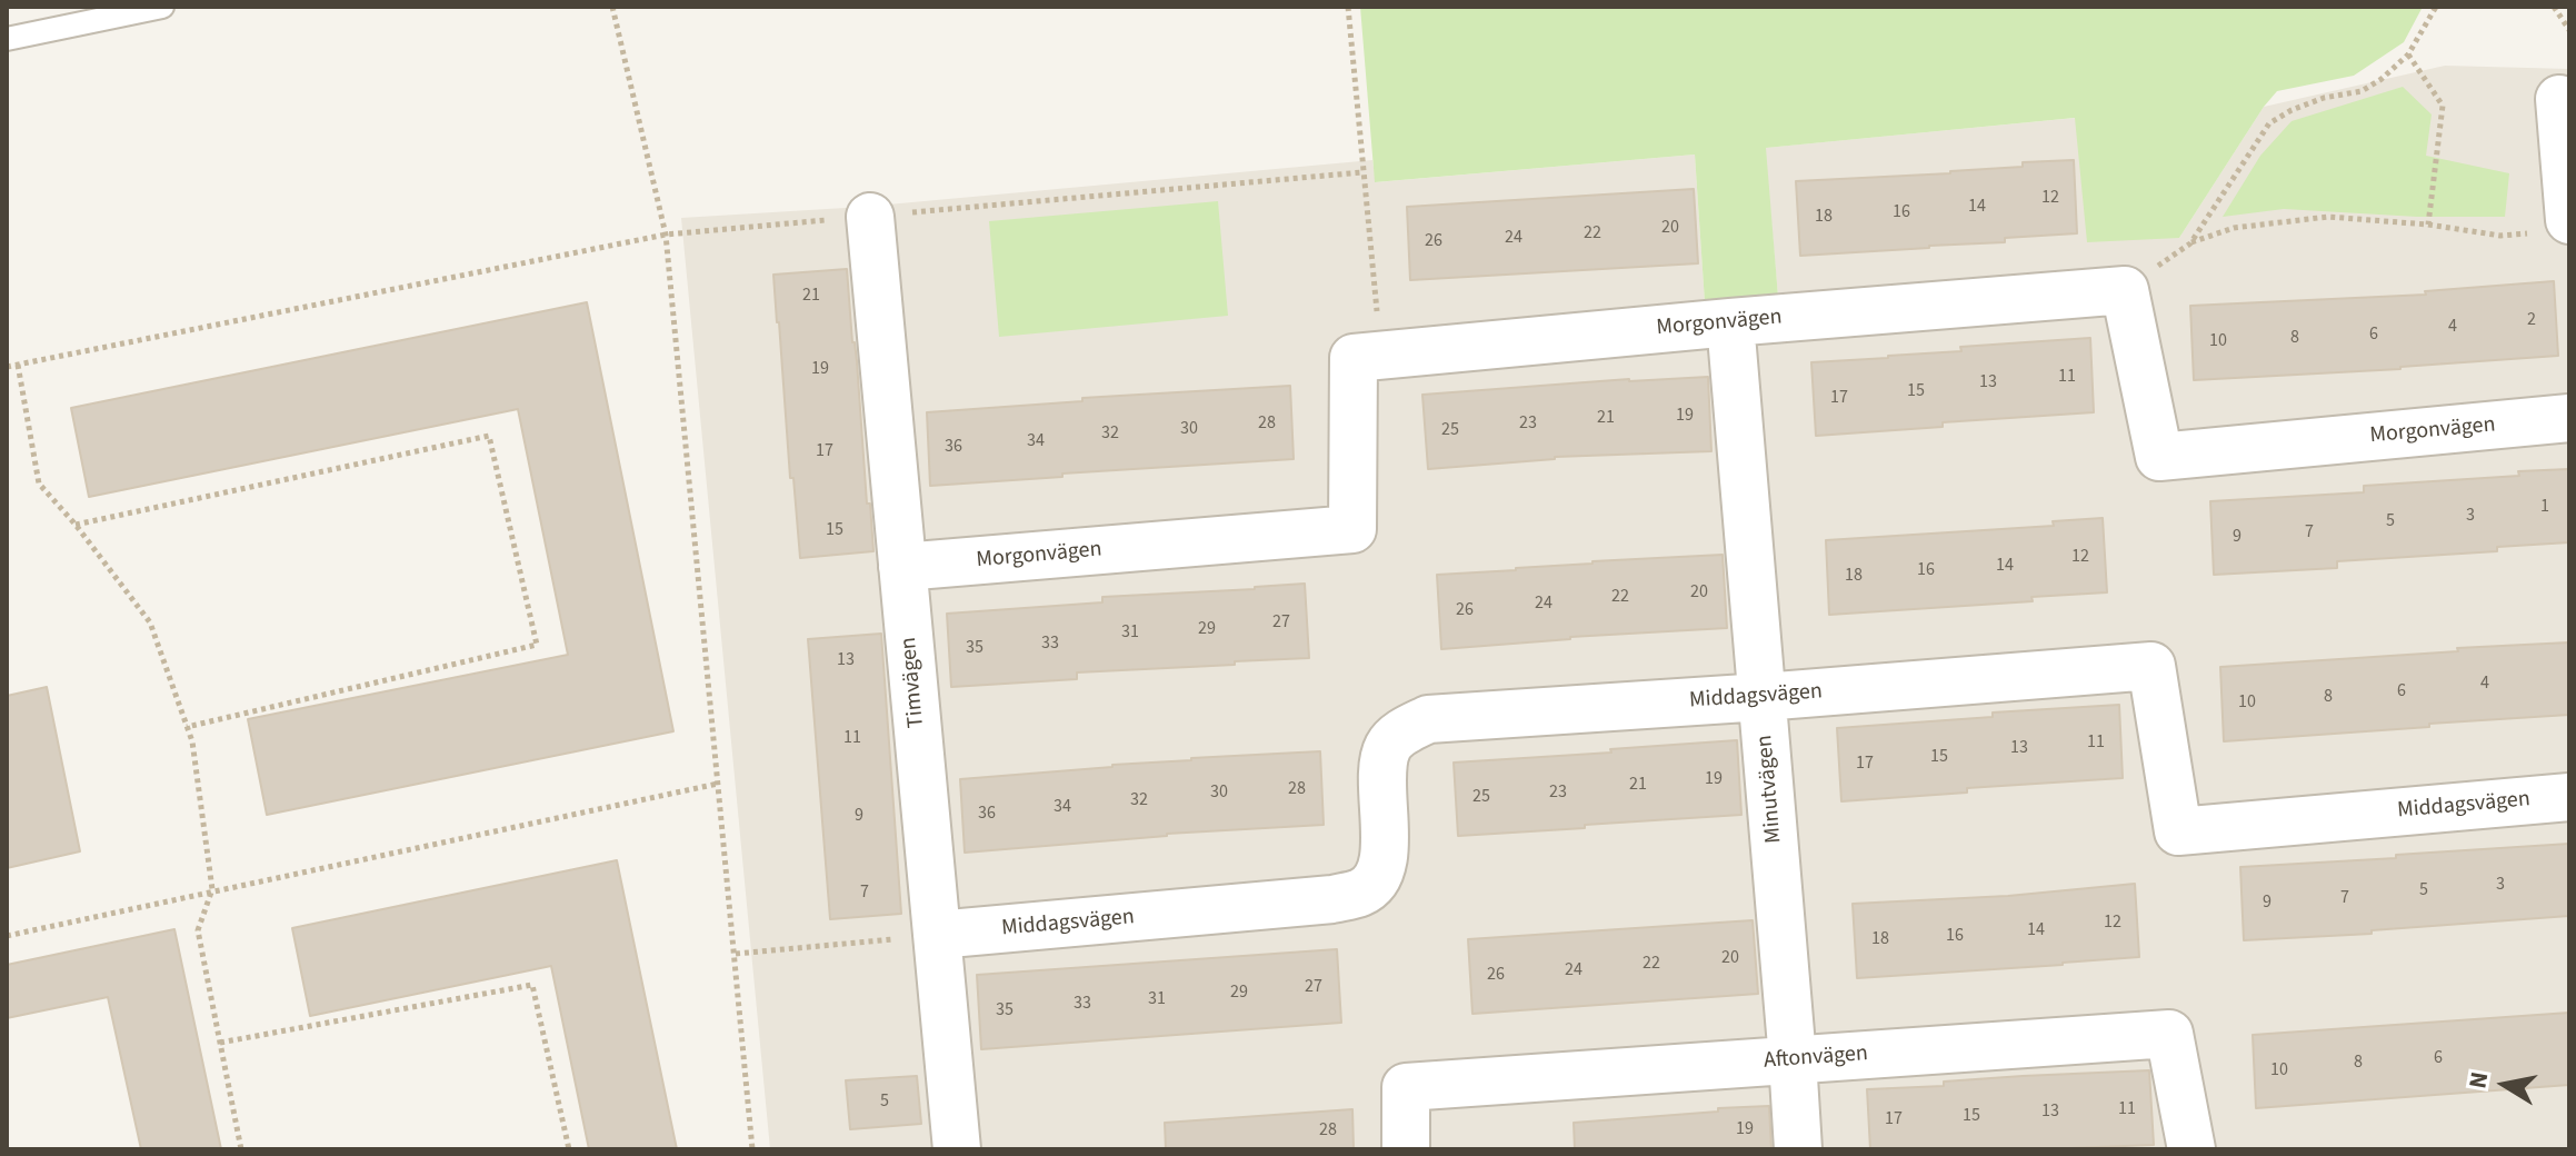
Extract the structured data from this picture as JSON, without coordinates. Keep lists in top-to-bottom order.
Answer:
{
  "streets": {
    "street": [
      "Morgonvägen",
      "Timvägen",
      "Middagsvägen",
      "Minutvägen",
      "Aftonvägen"
    ]
  },
  "crossings": [
    ["Morgonvägen", "Timvägen"],
    ["Morgonvägen", "Minutvägen"],
    ["Timvägen", "Middagsvägen"],
    ["Middagsvägen", "Minutvägen"],
    ["Minutvägen", "Aftonvägen"]
  ],
  "house_numbers": [
    "12",
    "14",
    "16",
    "18",
    "20",
    "22",
    "24",
    "26",
    "21",
    "2",
    "4",
    "6",
    "8",
    "10",
    "19",
    "11",
    "13",
    "15",
    "17",
    "19",
    "21",
    "28",
    "23",
    "30",
    "25",
    "32",
    "34",
    "36",
    "17",
    "1",
    "3",
    "5",
    "15",
    "7",
    "9",
    "12",
    "14",
    "16",
    "18",
    "20",
    "22",
    "24",
    "26",
    "27",
    "29",
    "31",
    "33",
    "35",
    "13",
    "4",
    "6",
    "8",
    "10",
    "11",
    "11",
    "13",
    "15",
    "17",
    "19",
    "21",
    "28",
    "30",
    "23",
    "25",
    "32",
    "34",
    "36",
    "9",
    "3",
    "5",
    "7",
    "7",
    "9",
    "12",
    "14",
    "16",
    "18",
    "20",
    "22",
    "24",
    "26",
    "27",
    "29",
    "31",
    "33",
    "35",
    "6",
    "8",
    "10",
    "5",
    "11",
    "13",
    "15",
    "17",
    "19",
    "28"
  ],
  "north": "left"
}
